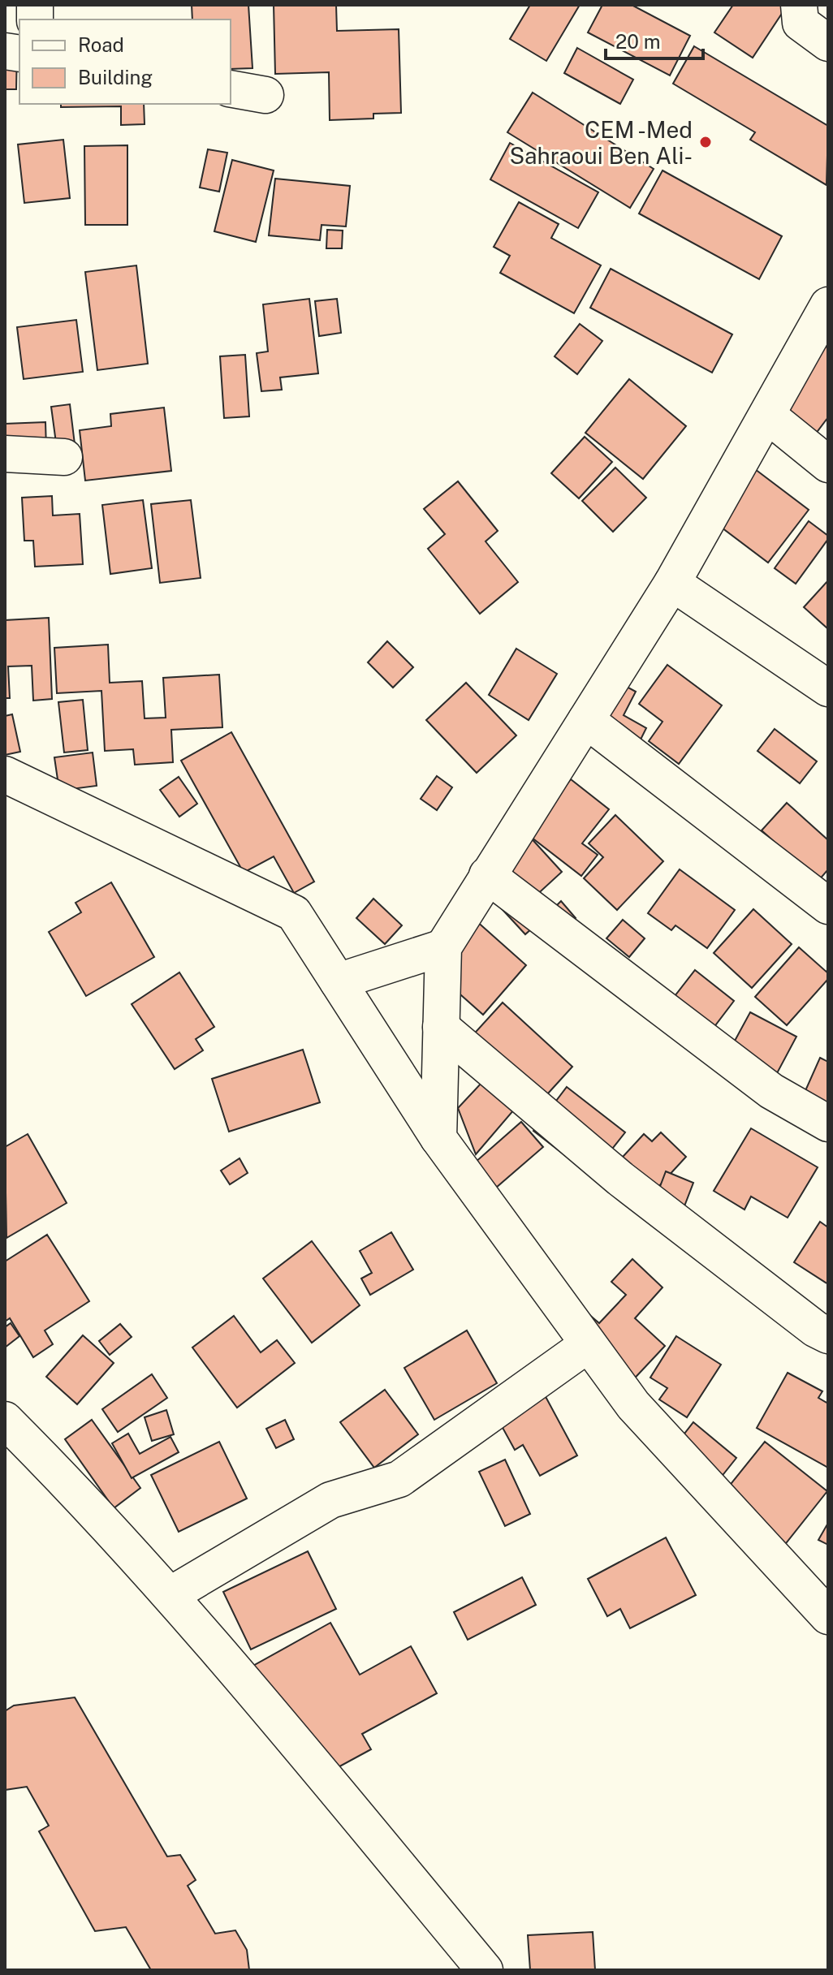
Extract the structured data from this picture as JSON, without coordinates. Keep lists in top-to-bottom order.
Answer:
{
  "places": ["CEM -Med Sahraoui Ben Ali-"],
  "legend": ["Road", "Building"],
  "scale_bar": "20 m"
}
